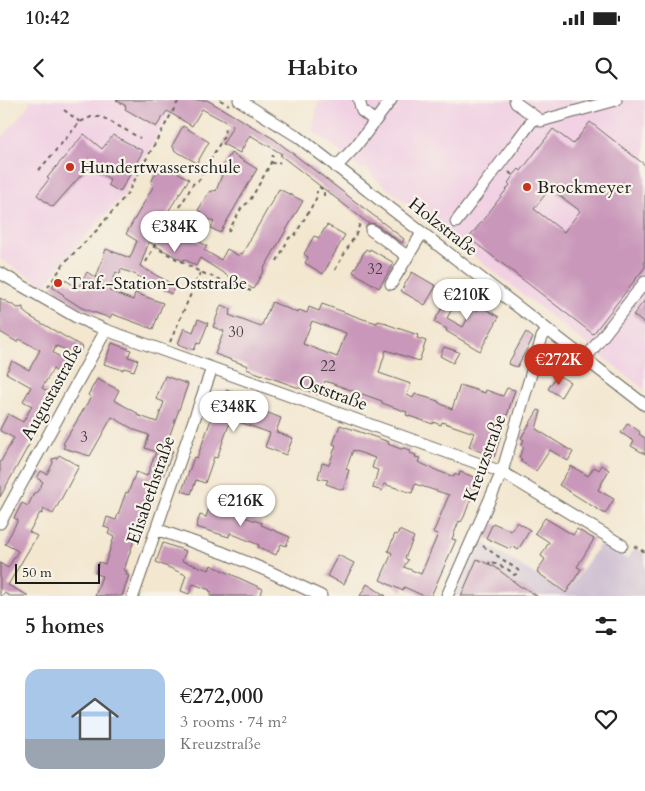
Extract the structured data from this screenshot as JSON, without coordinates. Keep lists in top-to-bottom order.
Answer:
{
  "streets": {
    "street": [
      "Holzstraße",
      "Augustastraße",
      "Oststraße",
      "Kreuzstraße",
      "Elisabethstraße"
    ]
  },
  "crossings": [
    ["Holzstraße", "Kreuzstraße"],
    ["Augustastraße", "Oststraße"],
    ["Oststraße", "Kreuzstraße"],
    ["Oststraße", "Elisabethstraße"]
  ],
  "places": ["Hundertwasserschule", "Brockmeyer", "Traf.-Station-Oststraße"],
  "house_numbers": [
    "32",
    "30",
    "22",
    "3"
  ],
  "scale_bar": "50 m",
  "page": {
    "status": "10:42",
    "header": "Habito",
    "price": [
      "€384K",
      "€210K",
      "€272K",
      "€348K",
      "€216K"
    ],
    "scale": "50 m",
    "heading": "5 homes",
    "list": [
      {
        "name": "€272,000",
        "note": "3 rooms · 74 m² · Kreuzstraße"
      }
    ]
  }
}
